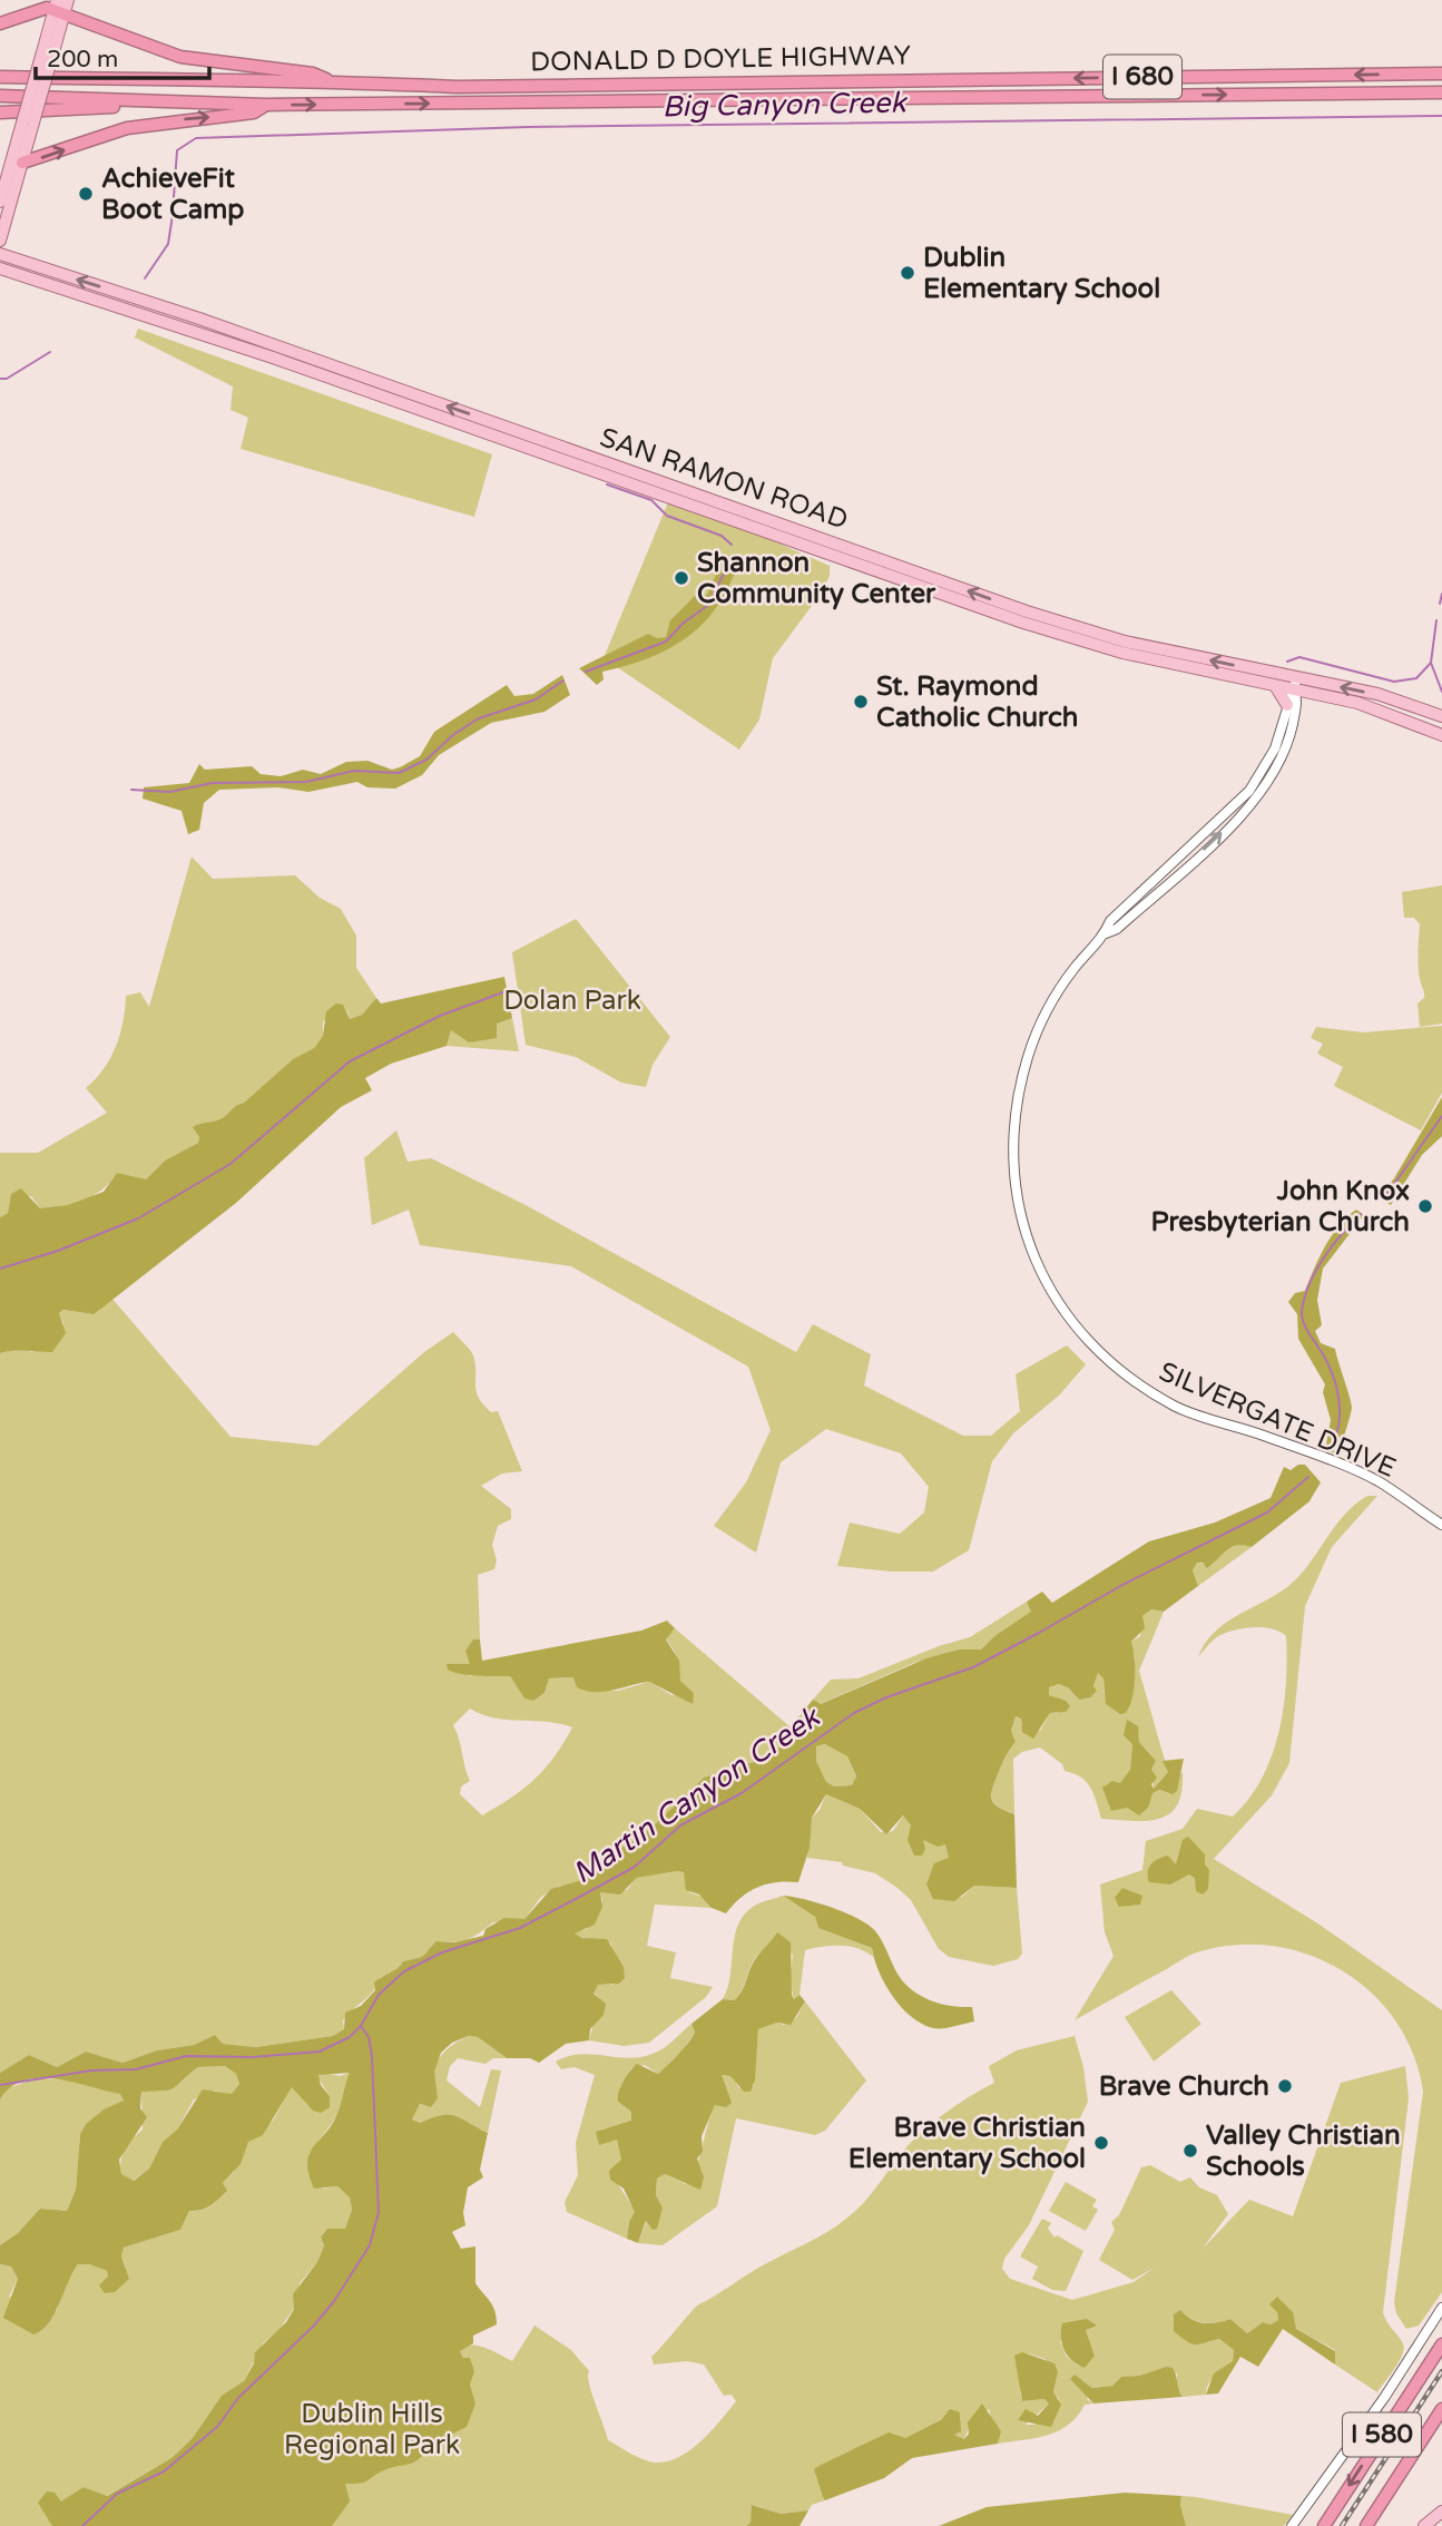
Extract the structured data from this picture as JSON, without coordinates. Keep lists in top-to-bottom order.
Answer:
{
  "streets": {
    "highway": ["DONALD D DOYLE HIGHWAY", "I 680", "I 580"],
    "main road": ["SAN RAMON ROAD"],
    "street": ["SILVERGATE DRIVE"]
  },
  "crossings": [
    ["SAN RAMON ROAD", "SILVERGATE DRIVE"]
  ],
  "water": ["Big Canyon Creek", "Martin Canyon Creek"],
  "parks": ["Dolan Park", "Dublin Hills Regional Park"],
  "places": [
    "AchieveFit Boot Camp",
    "Dublin Elementary School",
    "Shannon Community Center",
    "St. Raymond Catholic Church",
    "John Knox Presbyterian Church",
    "Brave Church",
    "Brave Christian Elementary School",
    "Valley Christian Schools"
  ],
  "scale_bar": "200 m"
}
